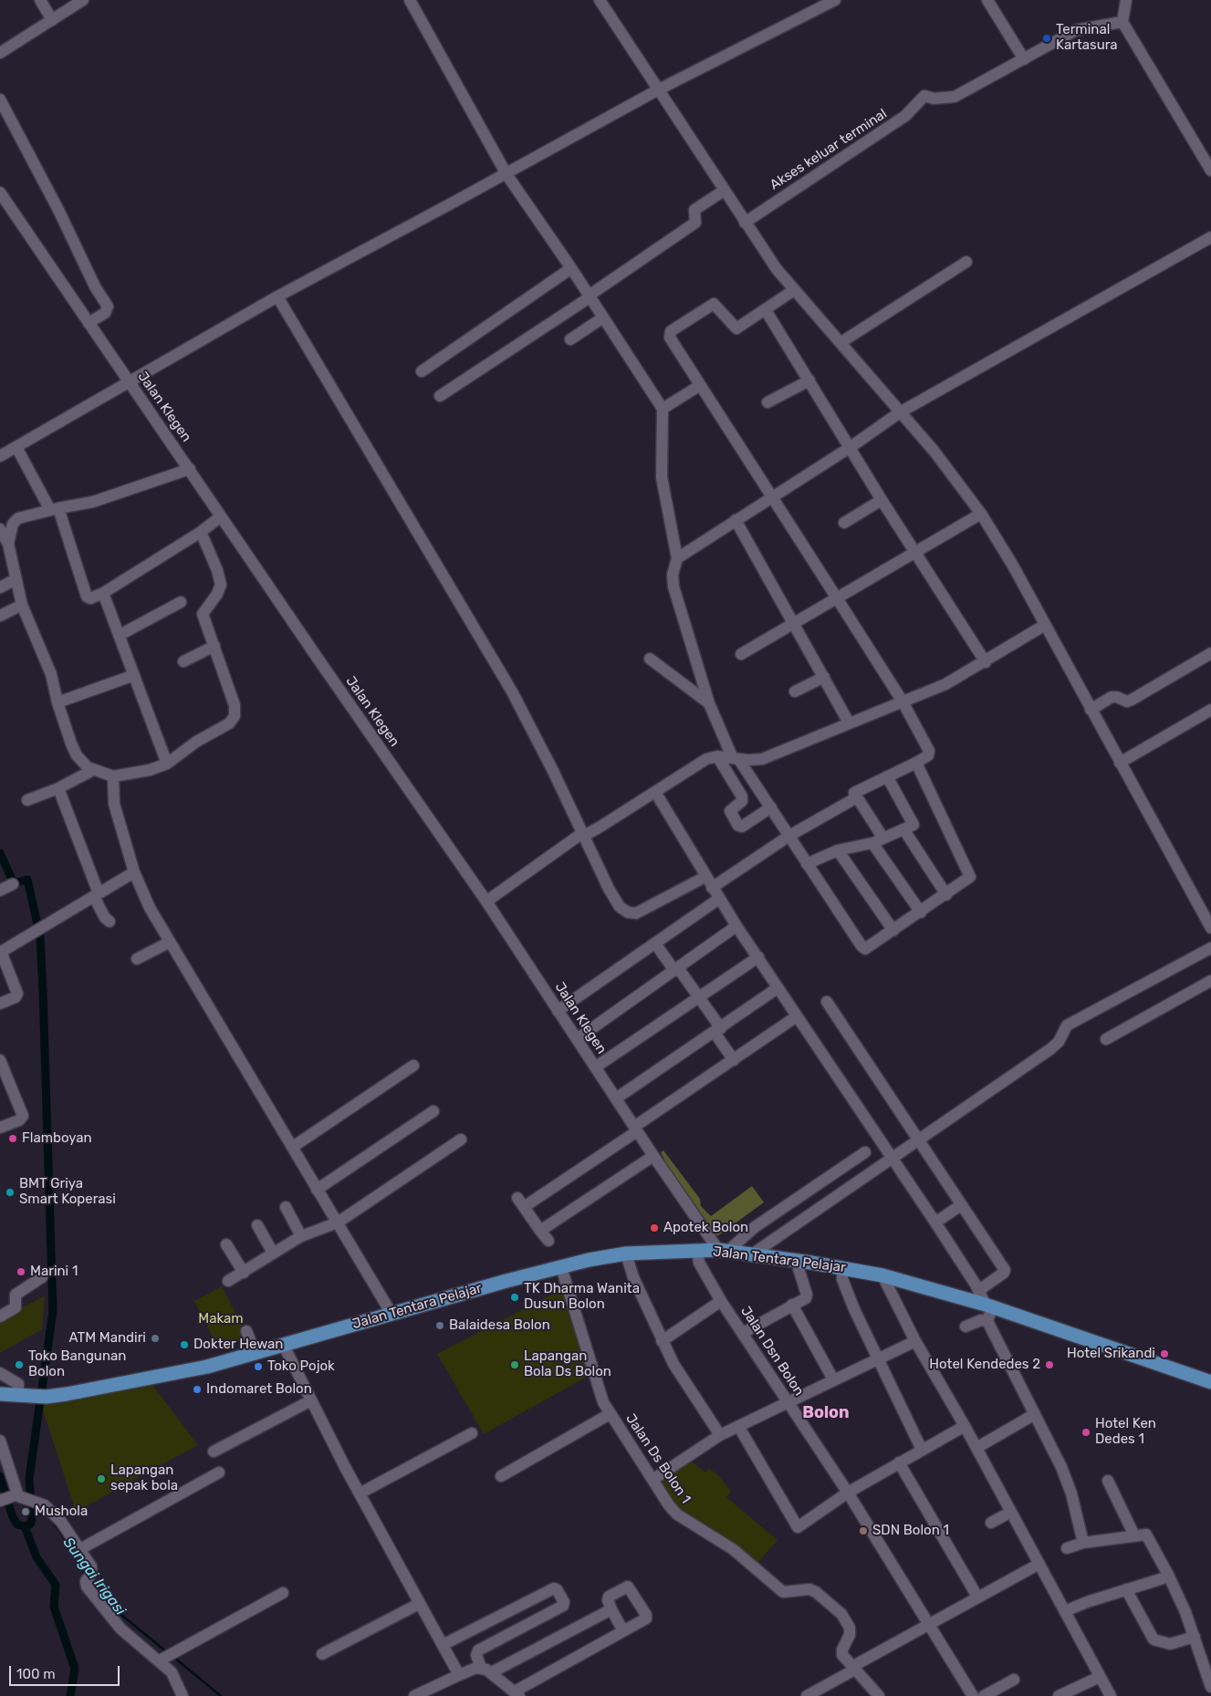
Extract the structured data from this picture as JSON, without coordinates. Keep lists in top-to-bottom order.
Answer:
{
  "streets": {
    "main road": ["Jalan Tentara Pelajar"],
    "street": [
      "Akses keluar terminal",
      "Jalan Klegen",
      "Jalan Dsn Bolon",
      "Jalan Ds Bolon 1"
    ]
  },
  "crossings": [
    ["Jalan Klegen", "Jalan Tentara Pelajar"],
    ["Jalan Tentara Pelajar", "Jalan Dsn Bolon"],
    ["Jalan Tentara Pelajar", "Jalan Ds Bolon 1"]
  ],
  "districts": ["Bolon"],
  "water": ["Sungai Irigasi"],
  "parks": ["Makam"],
  "places": [
    "Terminal Kartasura",
    "Flamboyan",
    "BMT Griya Smart Koperasi",
    "Apotek Bolon",
    "Marini 1",
    "TK Dharma Wanita Dusun Bolon",
    "Balaidesa Bolon",
    "ATM Mandiri",
    "Dokter Hewan",
    "Hotel Srikandi",
    "Toko Bangunan Bolon",
    "Lapangan Bola Ds Bolon",
    "Hotel Kendedes 2",
    "Toko Pojok",
    "Indomaret Bolon",
    "Hotel Ken Dedes 1",
    "Lapangan sepak bola",
    "Mushola",
    "SDN Bolon 1"
  ],
  "scale_bar": "100 m"
}
